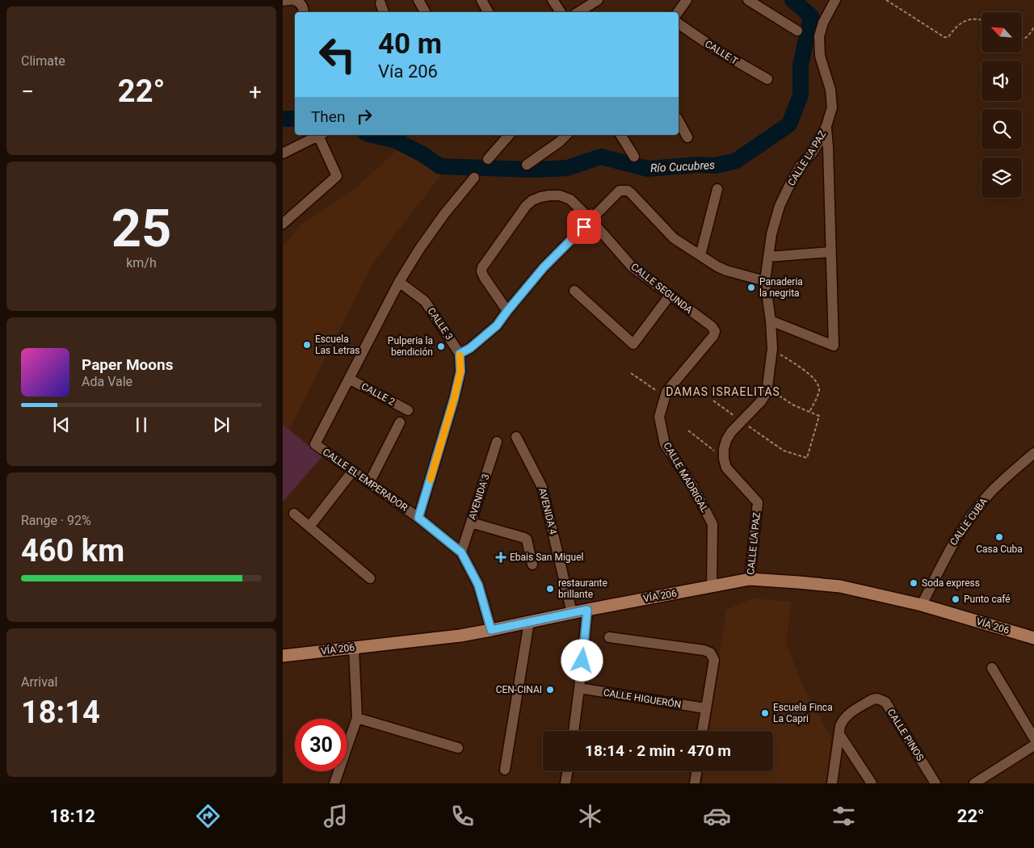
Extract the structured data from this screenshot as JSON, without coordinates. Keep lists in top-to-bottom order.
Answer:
{
  "streets": {
    "main road": ["VÍA 206"],
    "street": [
      "CALLE T",
      "CALLE LA PAZ",
      "CALLE SEGUNDA",
      "CALLE 3",
      "CALLE 2",
      "CALLE MADRIGAL",
      "CALLE EL EMPERADOR",
      "AVENIDA 3",
      "AVENIDA 4",
      "CALLE CUBA",
      "CALLE HIGUERÓN",
      "CALLE PINOS"
    ]
  },
  "crossings": [
    ["CALLE LA PAZ", "VÍA 206"],
    ["CALLE SEGUNDA", "CALLE MADRIGAL"],
    ["CALLE 3", "CALLE EL EMPERADOR"],
    ["CALLE 2", "CALLE EL EMPERADOR"],
    ["CALLE MADRIGAL", "VÍA 206"],
    ["CALLE EL EMPERADOR", "AVENIDA 3"],
    ["CALLE EL EMPERADOR", "VÍA 206"],
    ["AVENIDA 4", "VÍA 206"],
    ["CALLE CUBA", "VÍA 206"]
  ],
  "districts": ["DAMAS ISRAELITAS"],
  "water": ["Río Cucubres"],
  "places": {
    "other": [
      "Panaderia la negrita",
      "Escuela Las Letras",
      "Pulperia la bendición",
      "Casa Cuba",
      "Soda express",
      "restaurante brillante",
      "Punto café",
      "CEN-CINAI",
      "Escuela Finca La Capri"
    ],
    "health": ["Ebais San Miguel"]
  },
  "north": "top left",
  "page": {
    "tile": [
      "Climate",
      ["25", "km/h"],
      ["Range · 92%", "460 km"],
      ["Arrival", "18:14"]
    ],
    "turn": ["40 m", "Vía 206"],
    "heat": ["−", "22°", "+"],
    "then": "Then",
    "song": ["Paper Moons", "Ada Vale"],
    "limit": "30",
    "trip": "18:14 · 2 min · 470 m",
    "tabs": ["18:12", "22°"]
  }
}
